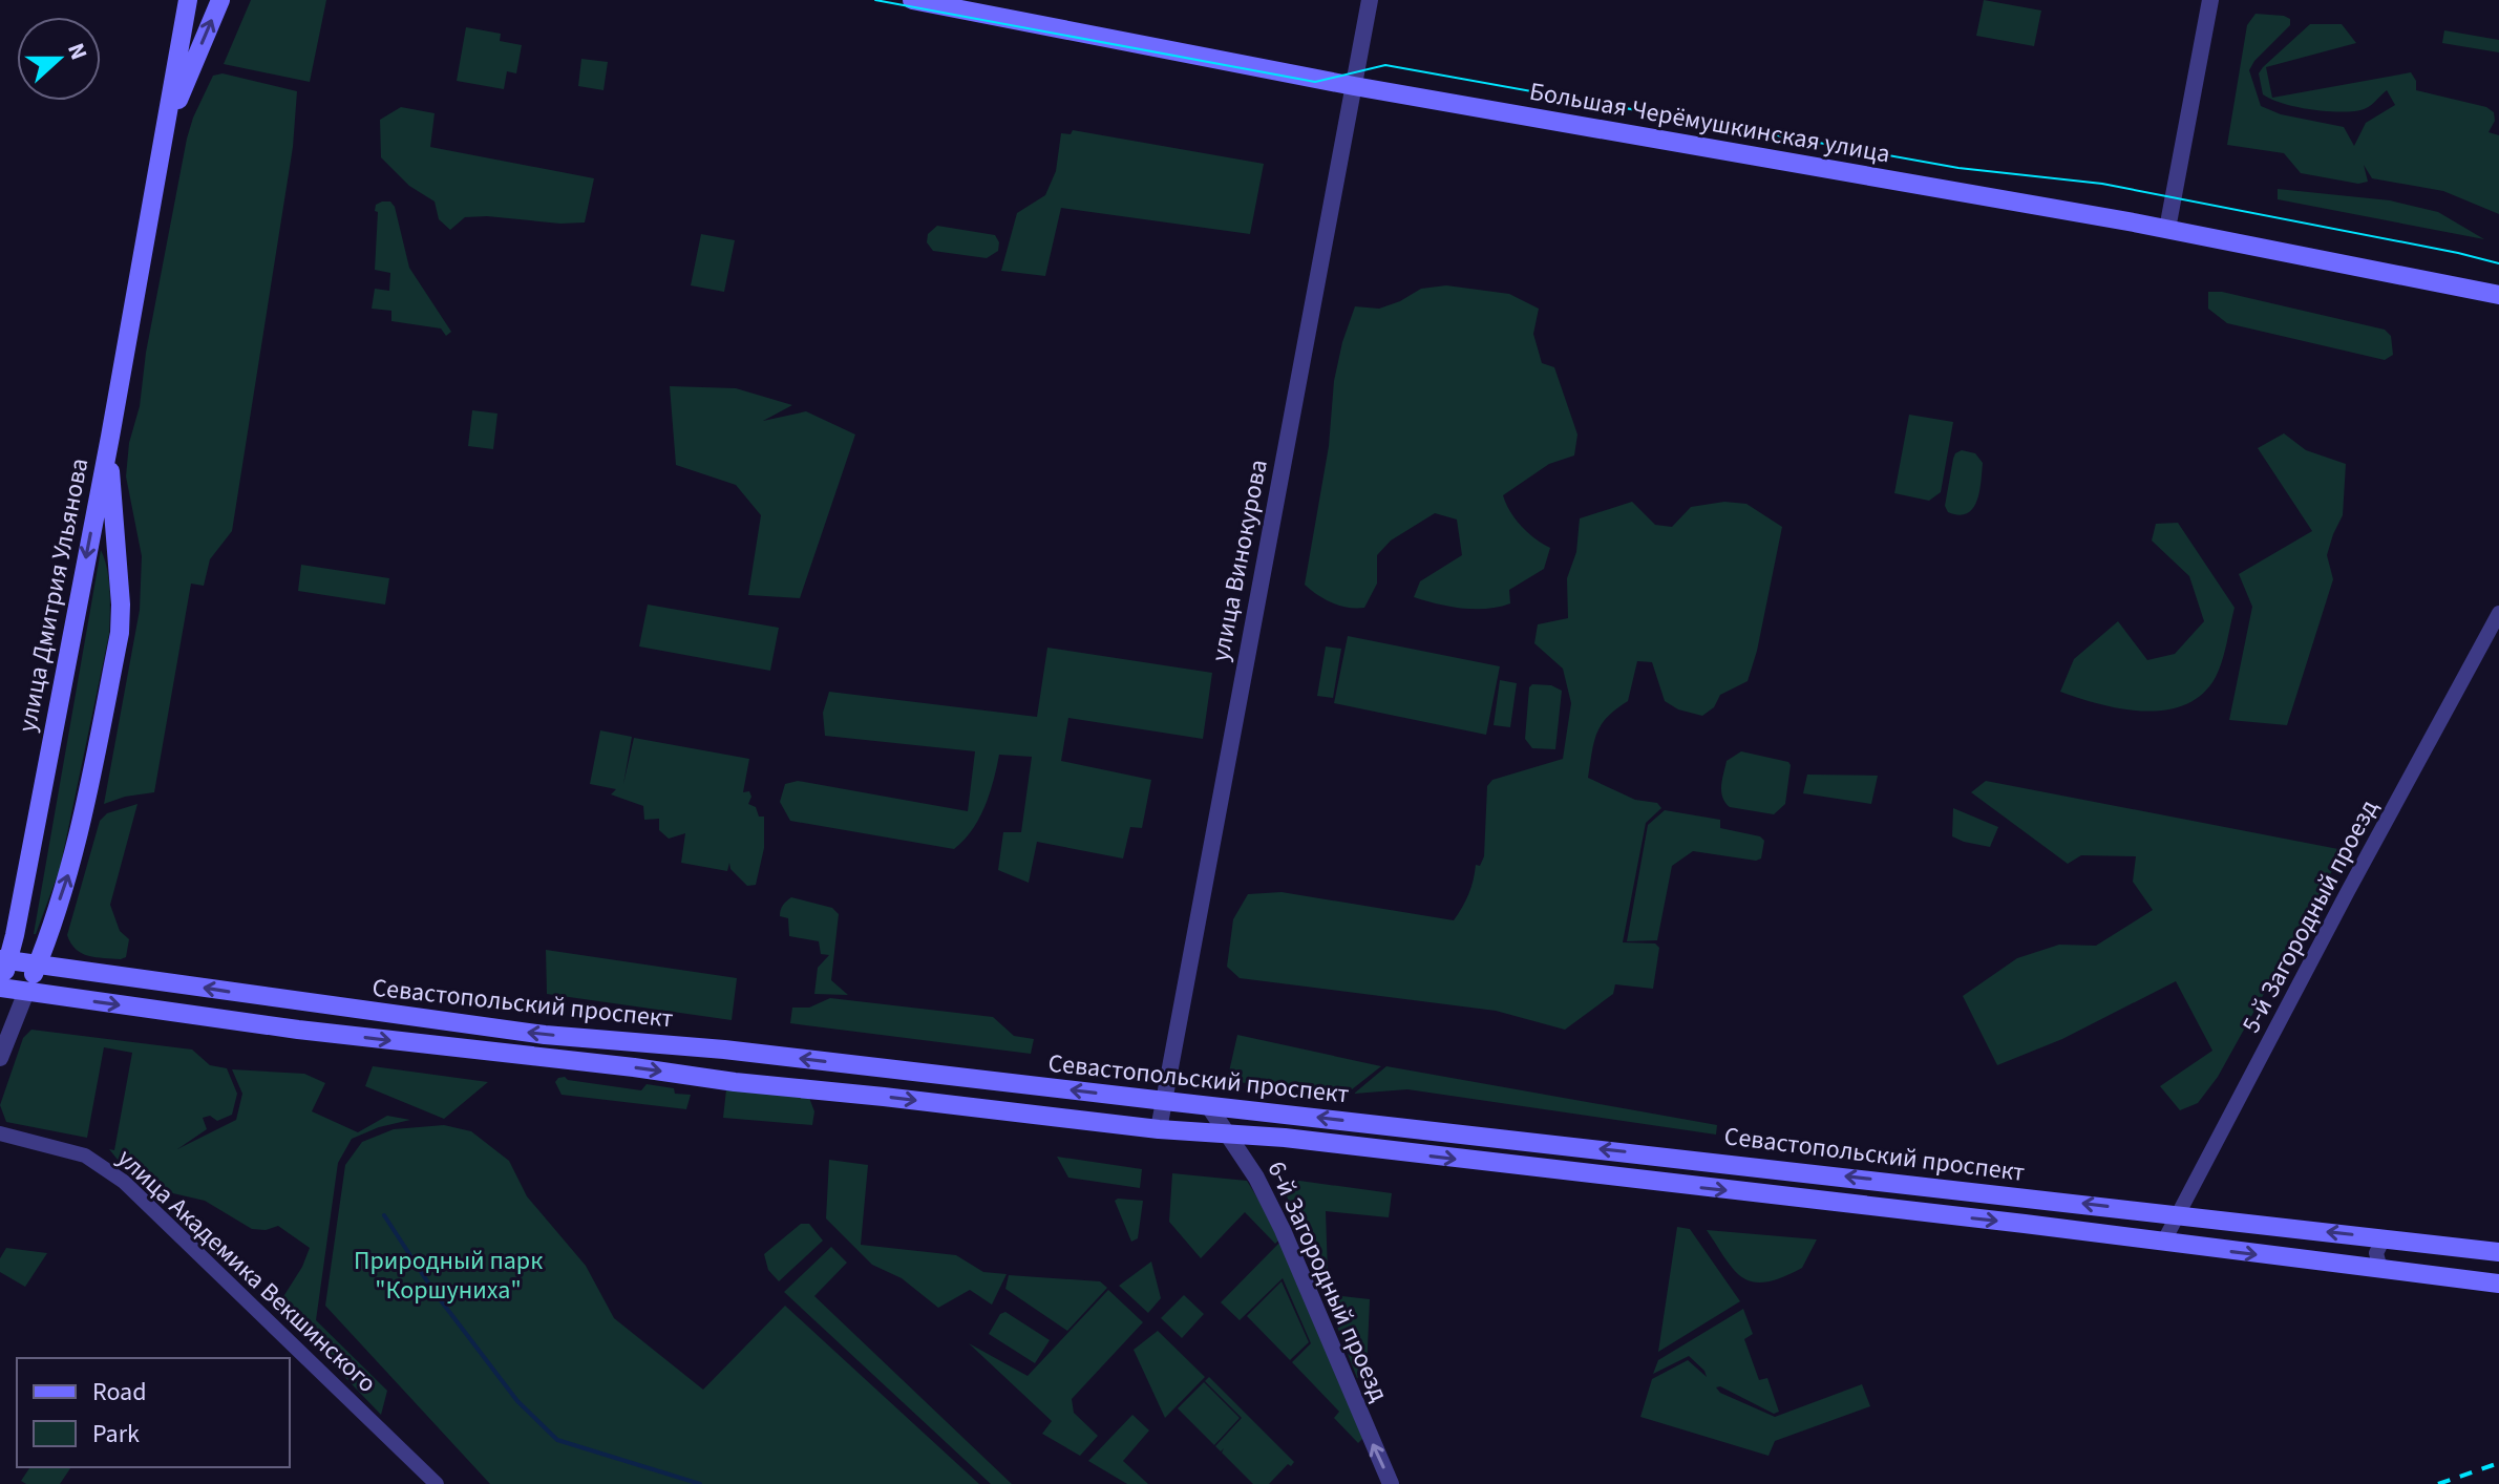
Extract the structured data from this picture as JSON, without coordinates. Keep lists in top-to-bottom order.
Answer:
{
  "streets": {
    "main road": ["Большая Черёмушкинская улица", "улица Дмитрия Ульянова", "Севастопольский проспект"],
    "street": [
      "улица Винокурова",
      "5-й Загородный проезд",
      "улица Академика Векшинского",
      "6-й Загородный проезд"
    ]
  },
  "crossings": [
    ["Большая Черёмушкинская улица", "улица Винокурова"],
    ["улица Винокурова", "Севастопольский проспект"],
    ["улица Дмитрия Ульянова", "Севастопольский проспект"],
    ["5-й Загородный проезд", "Севастопольский проспект"],
    ["Севастопольский проспект", "6-й Загородный проезд"]
  ],
  "one_way": ["6-й Загородный проезд"],
  "parks": ["Природный парк \"Коршуниха\""],
  "legend": ["Road", "Park"],
  "north": "right"
}
